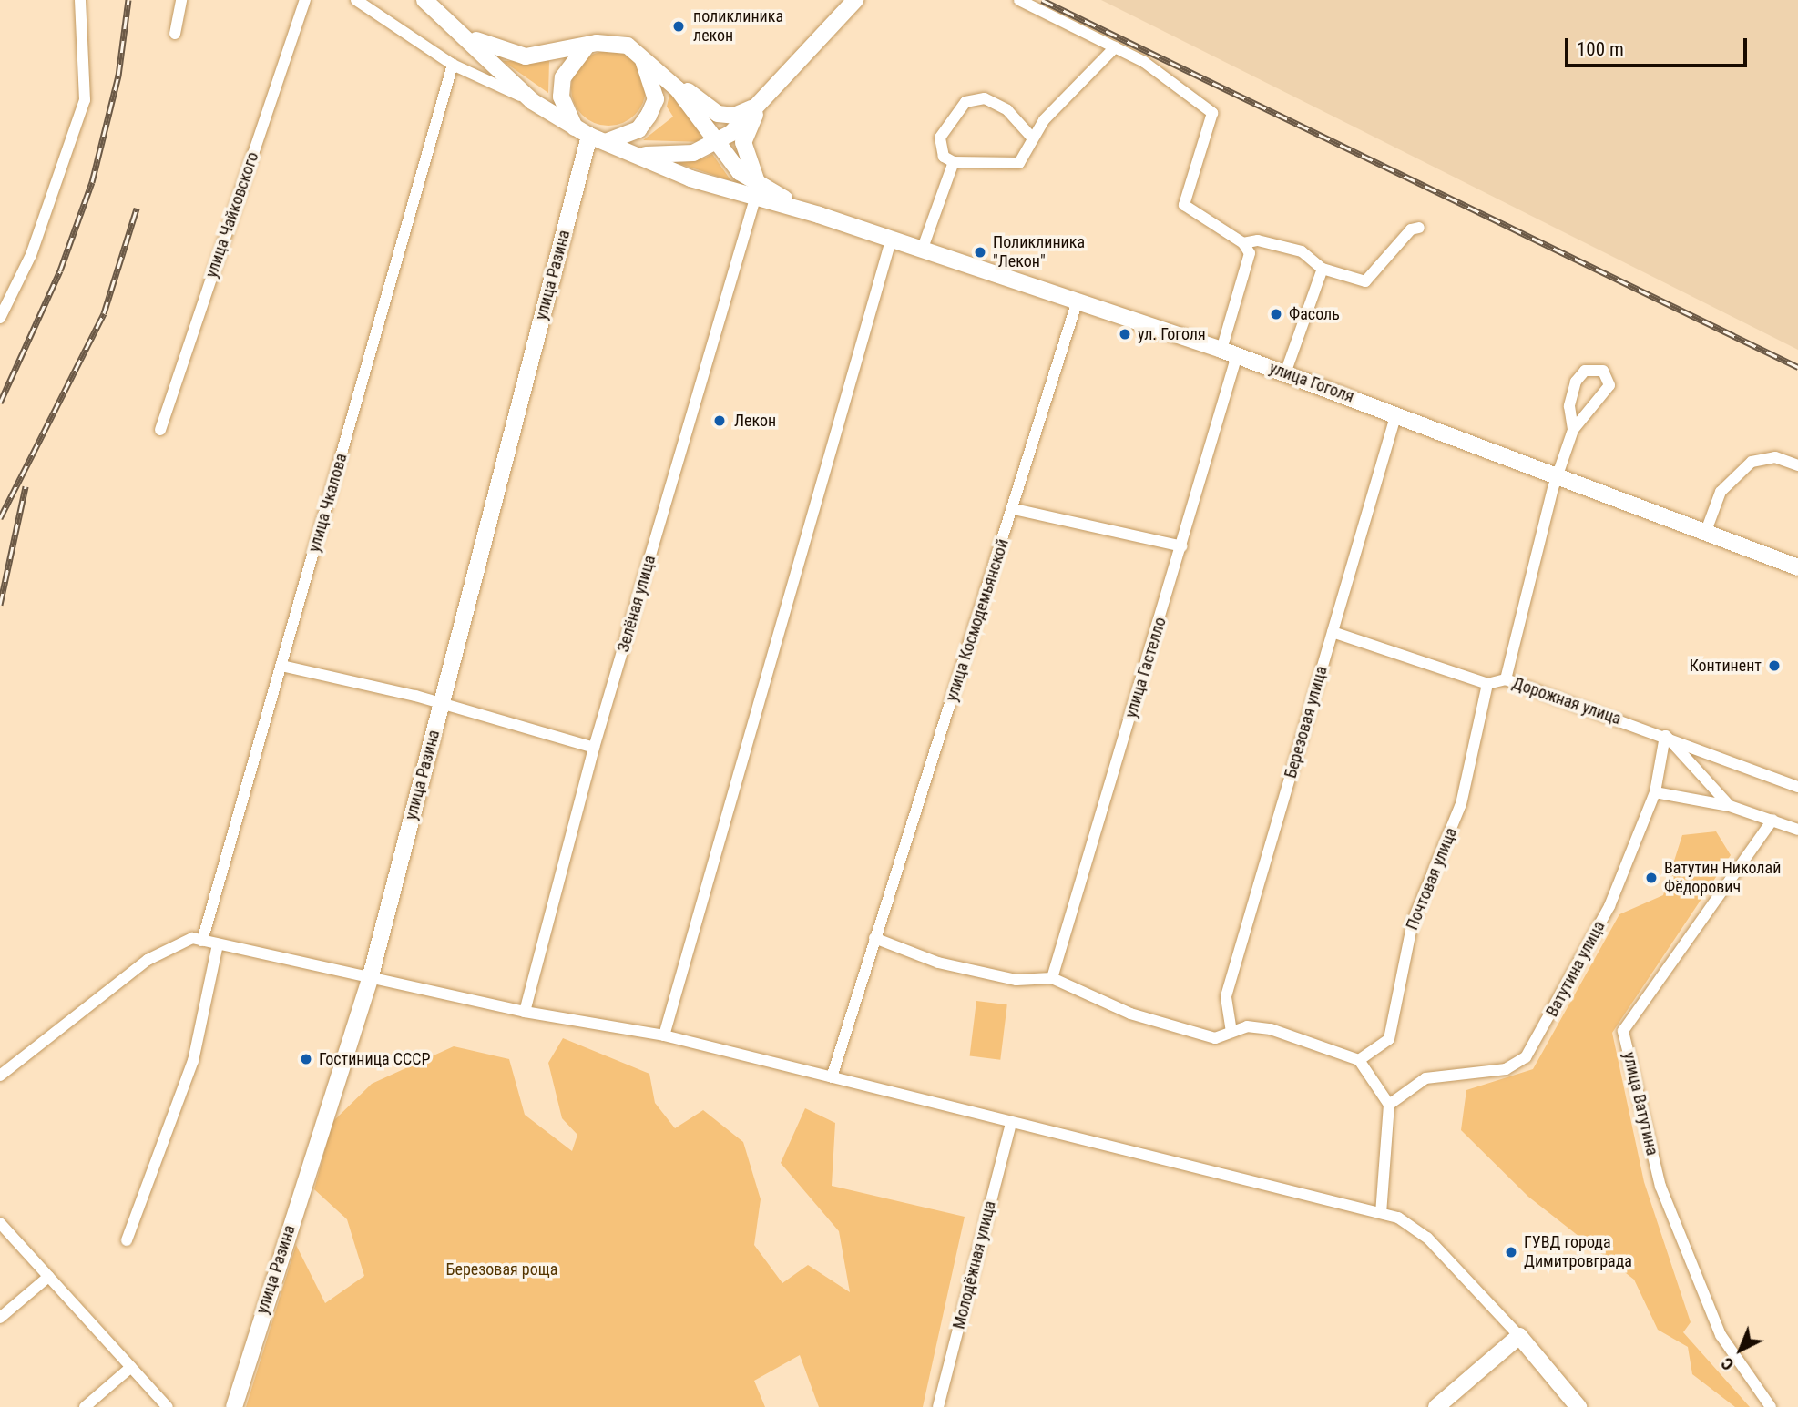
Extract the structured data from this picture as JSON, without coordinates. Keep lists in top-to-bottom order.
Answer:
{
  "streets": {
    "main road": ["улица Разина", "улица Гоголя"],
    "street": [
      "улица Чайковского",
      "улица Чкалова",
      "Зелёная улица",
      "улица Космодемьянской",
      "улица Гастелло",
      "Дорожная улица",
      "Березовая улица",
      "Почтовая улица",
      "Ватутина улица",
      "улица Ватутина",
      "Молодёжная улица"
    ]
  },
  "crossings": [
    ["улица Гоголя", "Зелёная улица"],
    ["улица Гоголя", "улица Космодемьянской"],
    ["улица Гоголя", "улица Гастелло"],
    ["улица Гоголя", "Березовая улица"],
    ["Дорожная улица", "Березовая улица"],
    ["Дорожная улица", "Почтовая улица"],
    ["Дорожная улица", "Ватутина улица"]
  ],
  "parks": ["Березовая роща"],
  "places": [
    "поликлиника лекон",
    "Поликлиника \"Лекон\"",
    "Фасоль",
    "ул. Гоголя",
    "Лекон",
    "Континент",
    "Ватутин Николай Фёдорович",
    "Гостиница СССР",
    "ГУВД города Димитровграда"
  ],
  "scale_bar": "100 m",
  "north": "bottom left"
}
